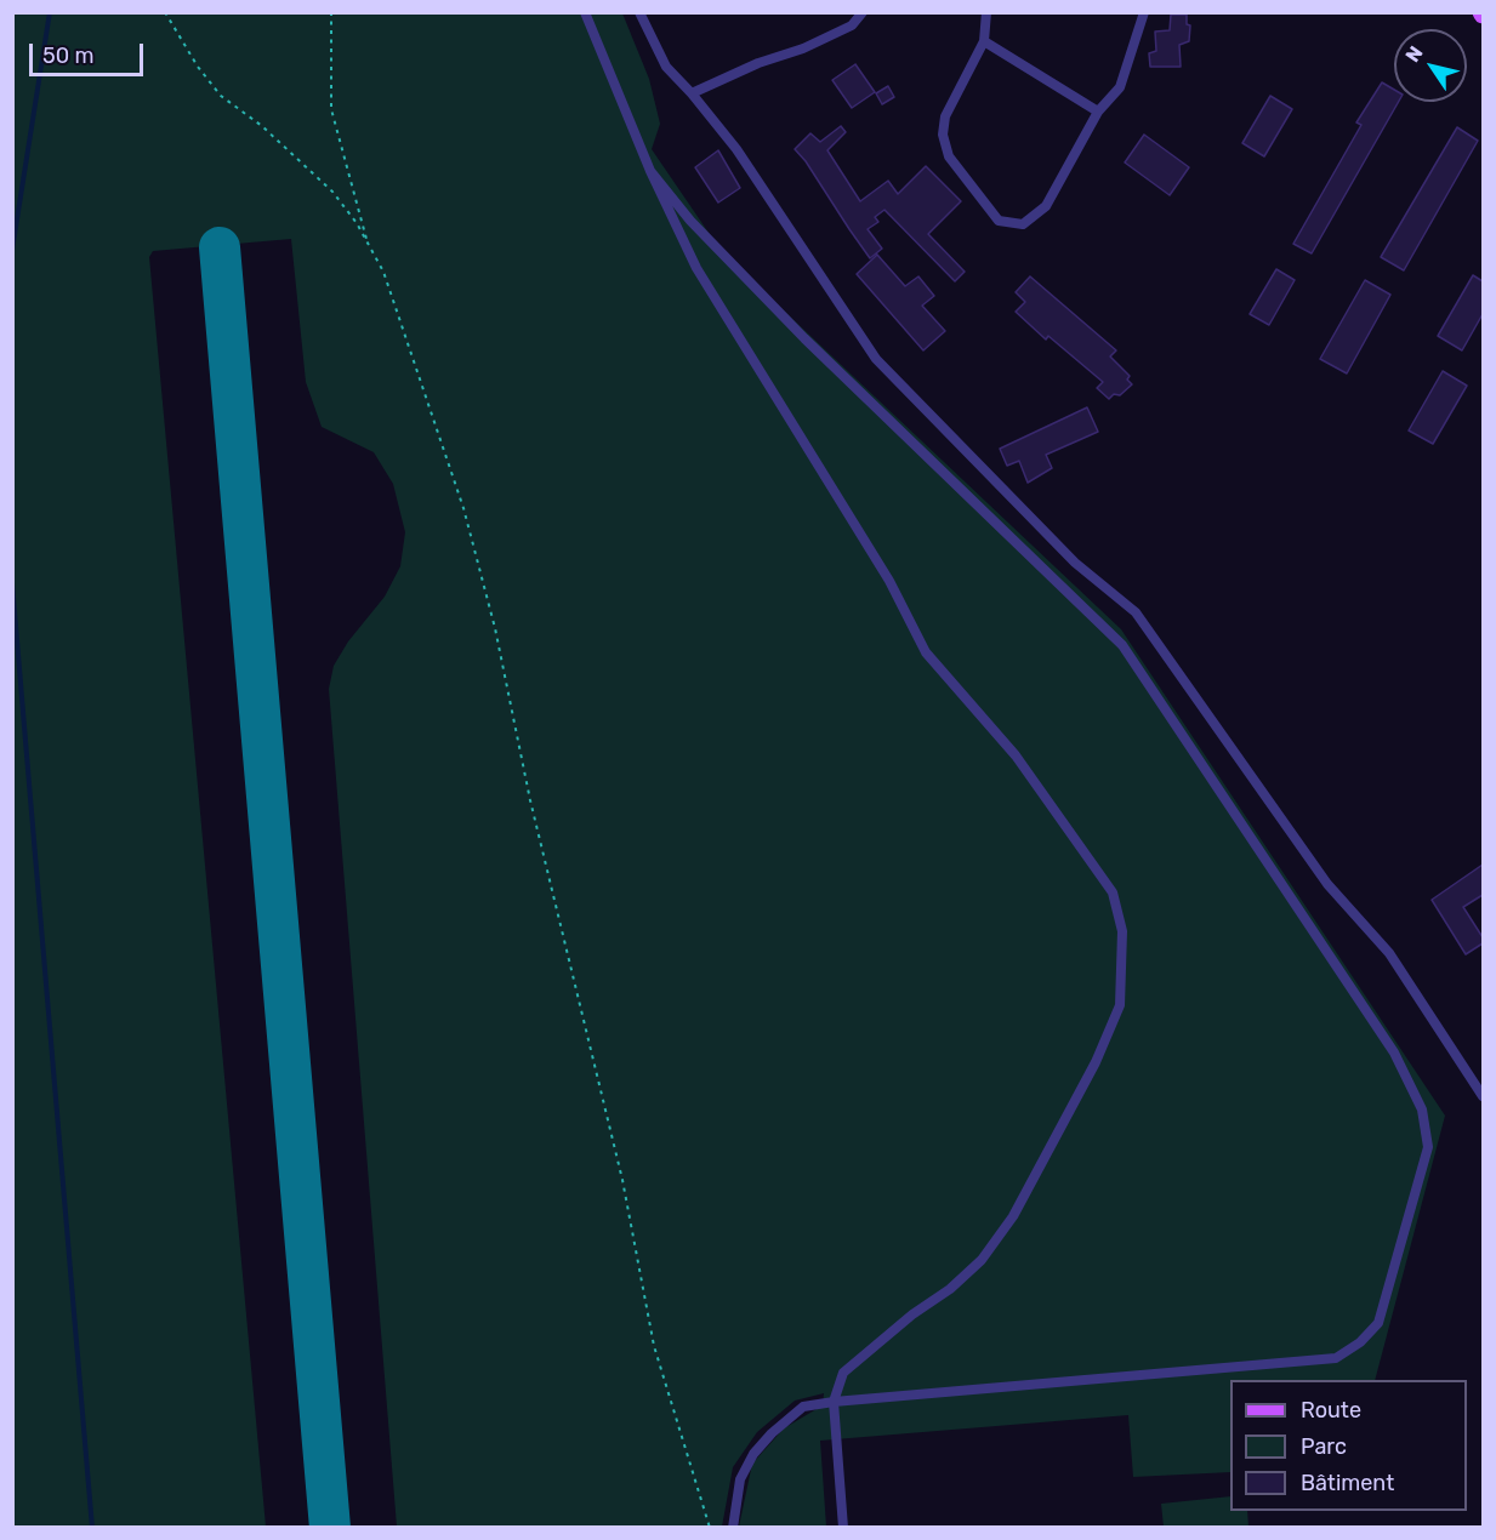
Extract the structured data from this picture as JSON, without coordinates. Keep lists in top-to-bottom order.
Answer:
{
  "legend": ["Route", "Parc", "Bâtiment"],
  "scale_bar": "50 m",
  "north": "top left"
}
